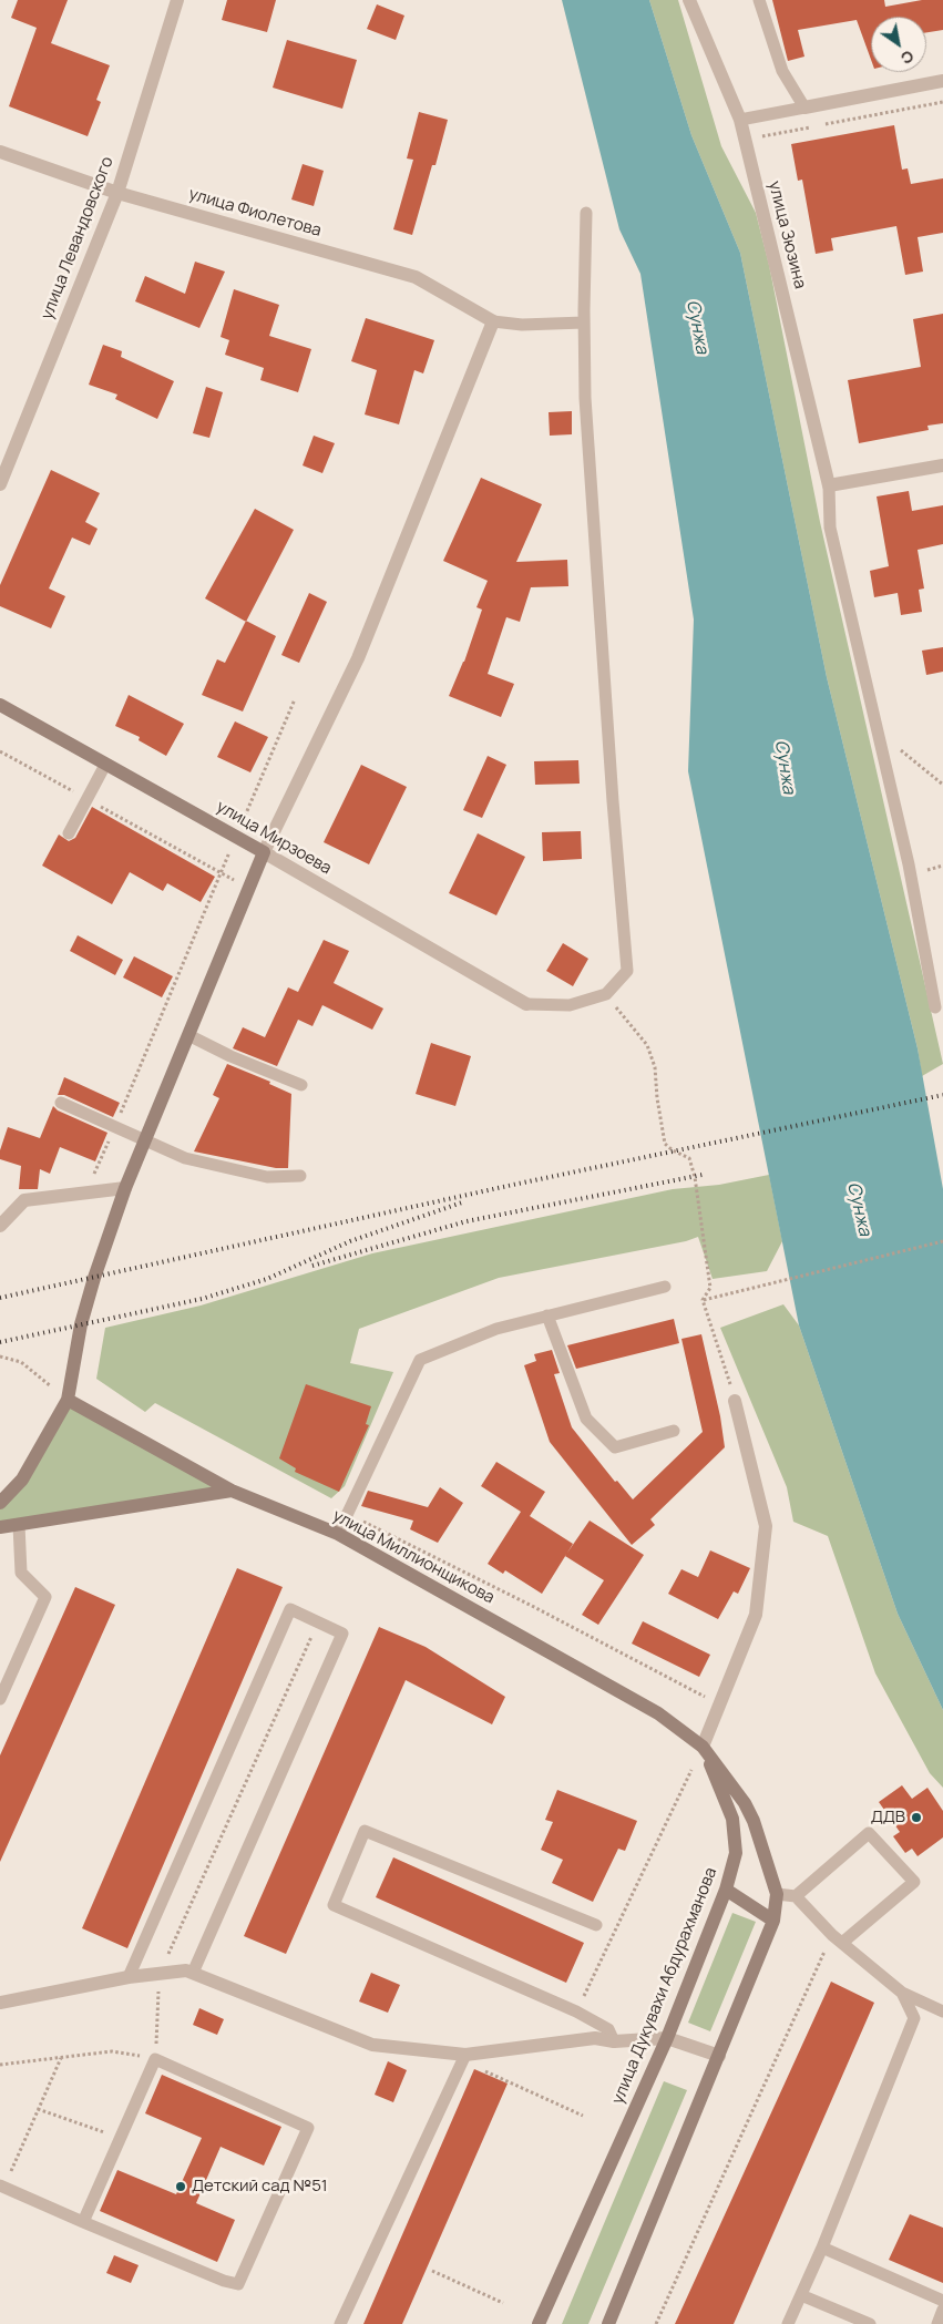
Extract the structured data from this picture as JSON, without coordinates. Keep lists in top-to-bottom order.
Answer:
{
  "streets": {
    "street": [
      "улица Фиолетова",
      "улица Зюзина",
      "улица Левандовского",
      "улица Мирзоева",
      "улица Миллионщикова",
      "улица Дукувахи Абдурахманова"
    ]
  },
  "crossings": [
    ["улица Фиолетова", "улица Левандовского"],
    ["улица Миллионщикова", "улица Дукувахи Абдурахманова"]
  ],
  "water": ["Сунжа"],
  "places": ["ДДВ", "Детский сад №51"],
  "north": "bottom right"
}
